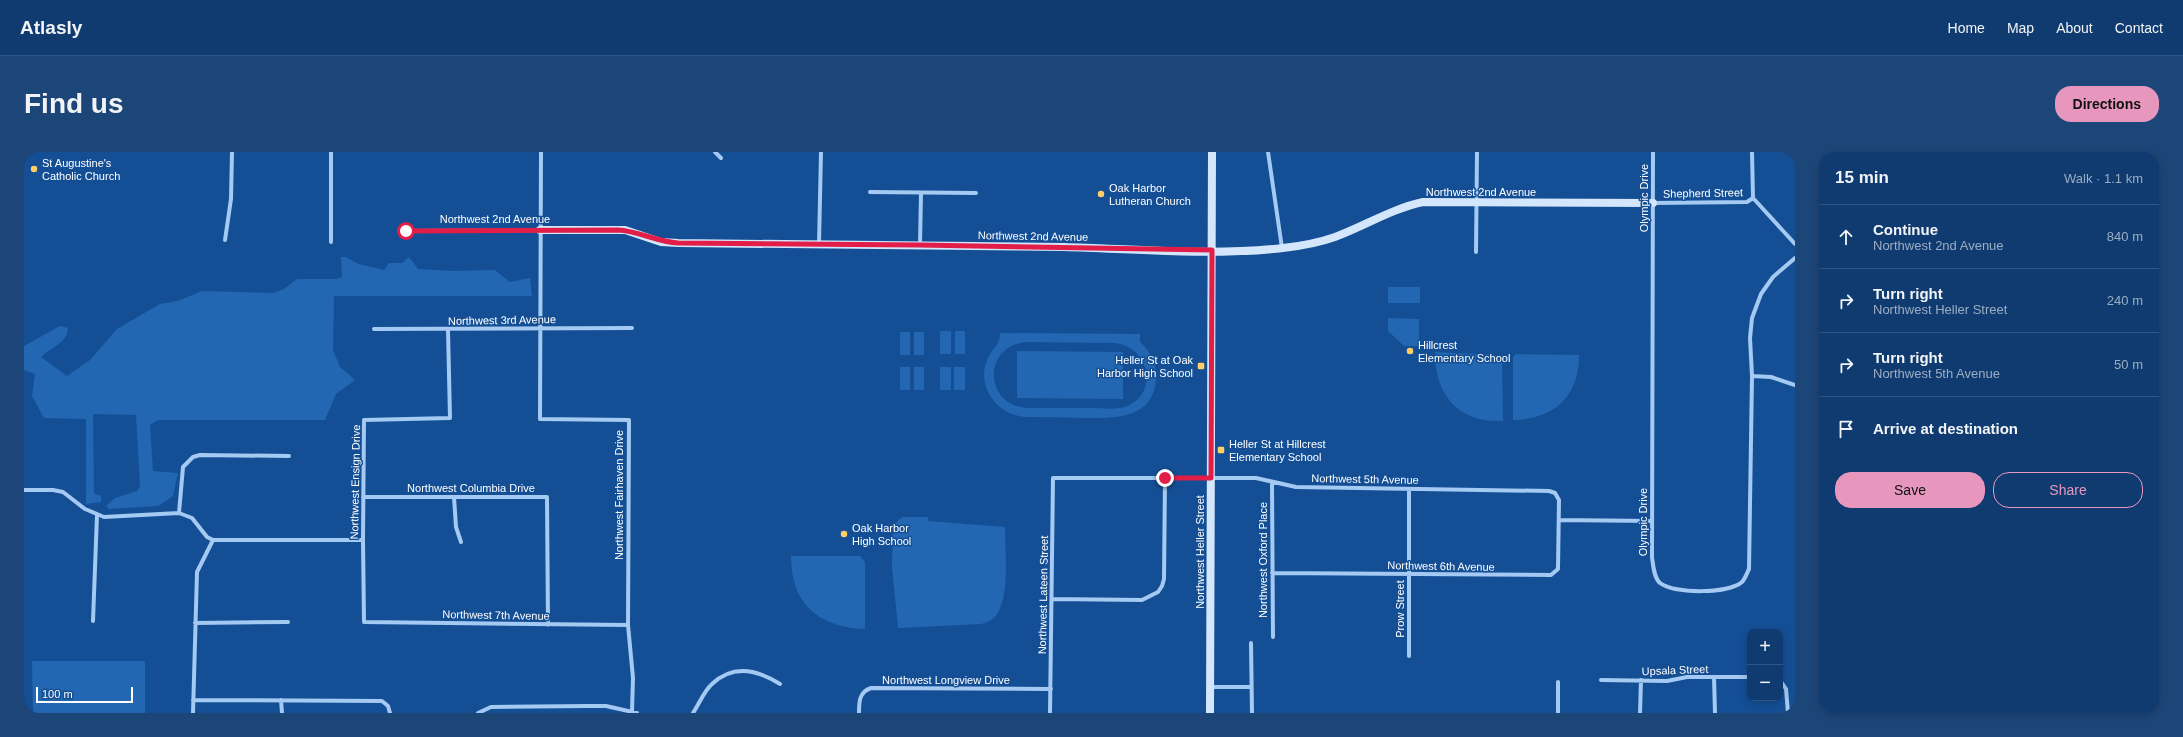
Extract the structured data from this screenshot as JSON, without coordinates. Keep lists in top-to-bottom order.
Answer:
{
  "streets": {
    "street": [
      "Northwest 2nd Avenue",
      "Shepherd Street",
      "Olympic Drive",
      "Northwest 3rd Avenue",
      "Northwest 5th Avenue",
      "Northwest Ensign Drive",
      "Northwest Columbia Drive",
      "Northwest Fairhaven Drive",
      "Northwest Heller Street",
      "Northwest Oxford Place",
      "Northwest 6th Avenue",
      "Northwest Lateen Street",
      "Prow Street",
      "Northwest 7th Avenue",
      "Upsala Street",
      "Northwest Longview Drive"
    ]
  },
  "crossings": [
    ["Northwest 2nd Avenue", "Shepherd Street"],
    ["Northwest 2nd Avenue", "Olympic Drive"],
    ["Northwest 2nd Avenue", "Northwest Fairhaven Drive"],
    ["Northwest 2nd Avenue", "Northwest Heller Street"],
    ["Shepherd Street", "Olympic Drive"],
    ["Northwest 3rd Avenue", "Northwest Ensign Drive"],
    ["Northwest 3rd Avenue", "Northwest Fairhaven Drive"],
    ["Northwest 5th Avenue", "Northwest Heller Street"],
    ["Northwest 5th Avenue", "Northwest Oxford Place"],
    ["Northwest 5th Avenue", "Northwest 6th Avenue"],
    ["Northwest 5th Avenue", "Northwest Lateen Street"],
    ["Northwest 5th Avenue", "Prow Street"],
    ["Northwest Ensign Drive", "Northwest Columbia Drive"],
    ["Northwest Ensign Drive", "Northwest 7th Avenue"],
    ["Northwest Columbia Drive", "Northwest 7th Avenue"],
    ["Northwest Fairhaven Drive", "Northwest 7th Avenue"],
    ["Northwest Oxford Place", "Northwest 6th Avenue"],
    ["Northwest 6th Avenue", "Prow Street"],
    ["Northwest Lateen Street", "Northwest Longview Drive"]
  ],
  "places": {
    "other": [
      "St Augustine's Catholic Church",
      "Oak Harbor Lutheran Church",
      "Hillcrest Elementary School",
      "Oak Harbor High School"
    ],
    "transit": ["Heller St at Oak Harbor High School", "Heller St at Hillcrest Elementary School"]
  },
  "scale_bar": "100 m",
  "page": {
    "header": "Atlasly",
    "nav": [
      "Home",
      "Map",
      "About",
      "Contact"
    ],
    "buttons": [
      "Directions",
      ["Save", "Share"]
    ],
    "title": "Find us",
    "heading": ["15 min", "Walk · 1.1 km"],
    "list": [
      ["Continue", "Northwest 2nd Avenue", "840 m"],
      ["Turn right", "Northwest Heller Street", "240 m"],
      ["Turn right", "Northwest 5th Avenue", "50 m"],
      "Arrive at destination"
    ],
    "map_buttons": ["+", "−"],
    "scale": "100 m"
  }
}
